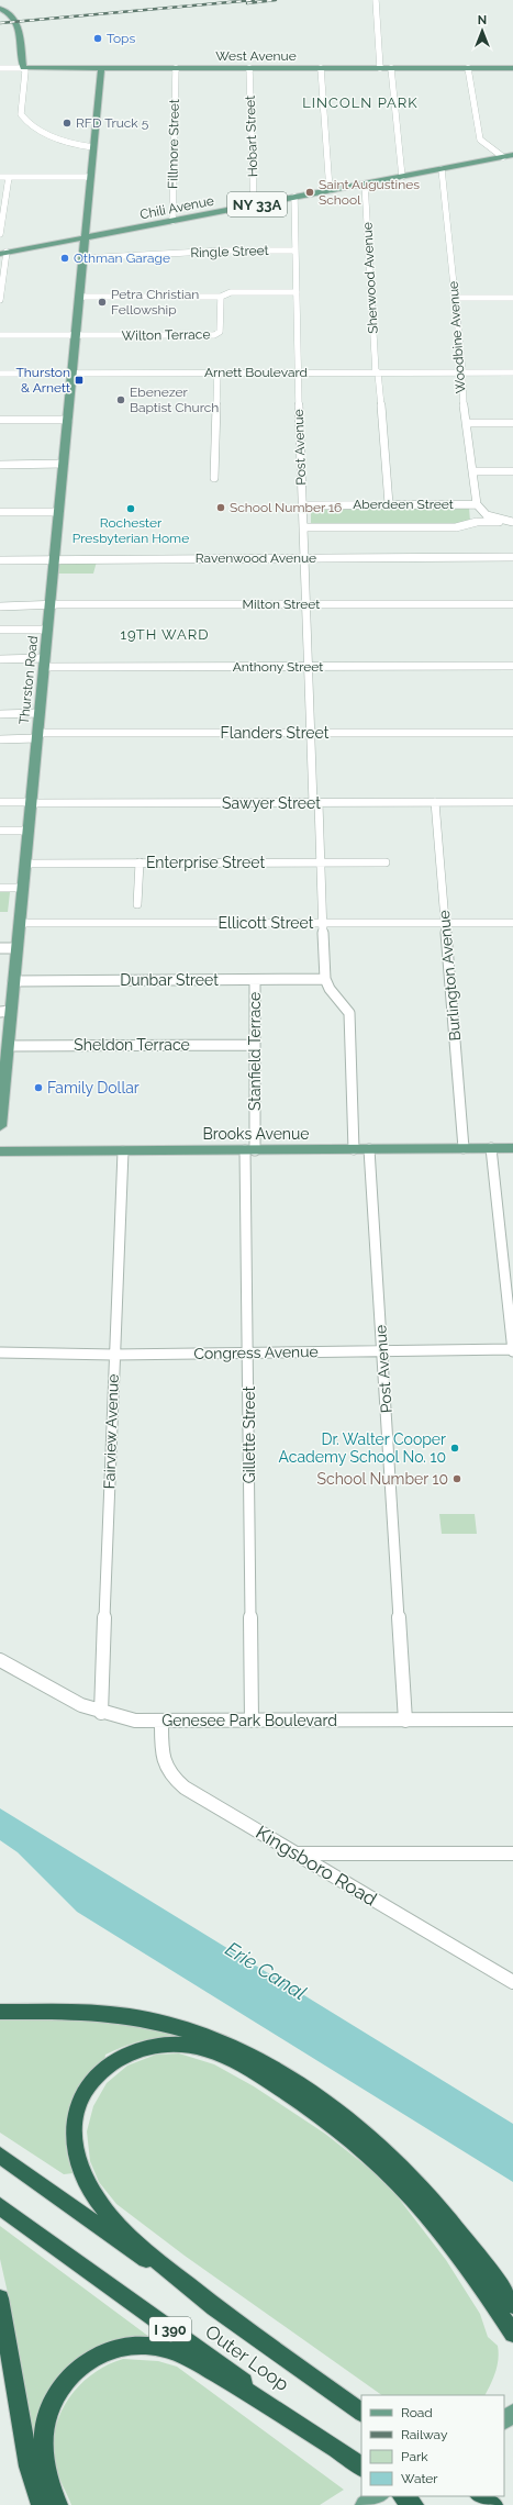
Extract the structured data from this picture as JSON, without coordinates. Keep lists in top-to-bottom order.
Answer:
{
  "streets": {
    "highway": ["I 390", "Outer Loop"],
    "main road": [
      "West Avenue",
      "NY 33A",
      "Chili Avenue",
      "Thurston Road",
      "Brooks Avenue"
    ],
    "street": [
      "Hobart Street",
      "Fillmore Street",
      "Ringle Street",
      "Sherwood Avenue",
      "Wilton Terrace",
      "Woodbine Avenue",
      "Arnett Boulevard",
      "Post Avenue",
      "Aberdeen Street",
      "Ravenwood Avenue",
      "Milton Street",
      "Anthony Street",
      "Flanders Street",
      "Sawyer Street",
      "Enterprise Street",
      "Ellicott Street",
      "Burlington Avenue",
      "Dunbar Street",
      "Sheldon Terrace",
      "Stanfield Terrace",
      "Congress Avenue",
      "Fairview Avenue",
      "Gillette Street",
      "Genesee Park Boulevard",
      "Kingsboro Road"
    ]
  },
  "crossings": [
    ["West Avenue", "Hobart Street"],
    ["West Avenue", "Fillmore Street"],
    ["West Avenue", "Thurston Road"],
    ["Hobart Street", "Chili Avenue"],
    ["Fillmore Street", "Chili Avenue"],
    ["Chili Avenue", "Sherwood Avenue"],
    ["Chili Avenue", "Woodbine Avenue"],
    ["Chili Avenue", "Post Avenue"],
    ["Chili Avenue", "Thurston Road"],
    ["Ringle Street", "Post Avenue"],
    ["Ringle Street", "Thurston Road"],
    ["Sherwood Avenue", "Arnett Boulevard"],
    ["Sherwood Avenue", "Aberdeen Street"],
    ["Wilton Terrace", "Thurston Road"],
    ["Woodbine Avenue", "Arnett Boulevard"],
    ["Woodbine Avenue", "Aberdeen Street"],
    ["Arnett Boulevard", "Post Avenue"],
    ["Arnett Boulevard", "Thurston Road"],
    ["Post Avenue", "Aberdeen Street"],
    ["Post Avenue", "Ravenwood Avenue"],
    ["Post Avenue", "Milton Street"],
    ["Post Avenue", "Anthony Street"],
    ["Post Avenue", "Flanders Street"],
    ["Post Avenue", "Sawyer Street"],
    ["Post Avenue", "Enterprise Street"],
    ["Post Avenue", "Ellicott Street"],
    ["Post Avenue", "Dunbar Street"],
    ["Post Avenue", "Brooks Avenue"],
    ["Post Avenue", "Congress Avenue"],
    ["Post Avenue", "Genesee Park Boulevard"],
    ["Ravenwood Avenue", "Thurston Road"],
    ["Milton Street", "Thurston Road"],
    ["Anthony Street", "Thurston Road"],
    ["Thurston Road", "Flanders Street"],
    ["Thurston Road", "Sawyer Street"],
    ["Thurston Road", "Enterprise Street"],
    ["Thurston Road", "Ellicott Street"],
    ["Thurston Road", "Dunbar Street"],
    ["Thurston Road", "Sheldon Terrace"],
    ["Sawyer Street", "Burlington Avenue"],
    ["Ellicott Street", "Burlington Avenue"],
    ["Burlington Avenue", "Brooks Avenue"],
    ["Dunbar Street", "Stanfield Terrace"],
    ["Sheldon Terrace", "Stanfield Terrace"],
    ["Stanfield Terrace", "Brooks Avenue"],
    ["Stanfield Terrace", "Gillette Street"],
    ["Brooks Avenue", "Fairview Avenue"],
    ["Brooks Avenue", "Gillette Street"],
    ["Congress Avenue", "Fairview Avenue"],
    ["Congress Avenue", "Gillette Street"],
    ["Fairview Avenue", "Genesee Park Boulevard"],
    ["Gillette Street", "Genesee Park Boulevard"],
    ["Genesee Park Boulevard", "Kingsboro Road"]
  ],
  "districts": ["LINCOLN PARK", "19TH WARD"],
  "water": ["Erie Canal"],
  "places": {
    "other": [
      "Tops",
      "RFD Truck 5",
      "Saint Augustines School",
      "Othman Garage",
      "Petra Christian Fellowship",
      "Ebenezer Baptist Church",
      "School Number 16",
      "Rochester Presbyterian Home",
      "Family Dollar",
      "Dr. Walter Cooper Academy School No. 10",
      "School Number 10"
    ],
    "transit": ["Thurston & Arnett"]
  },
  "legend": [
    "Road",
    "Railway",
    "Park",
    "Water"
  ],
  "north": "top"
}
